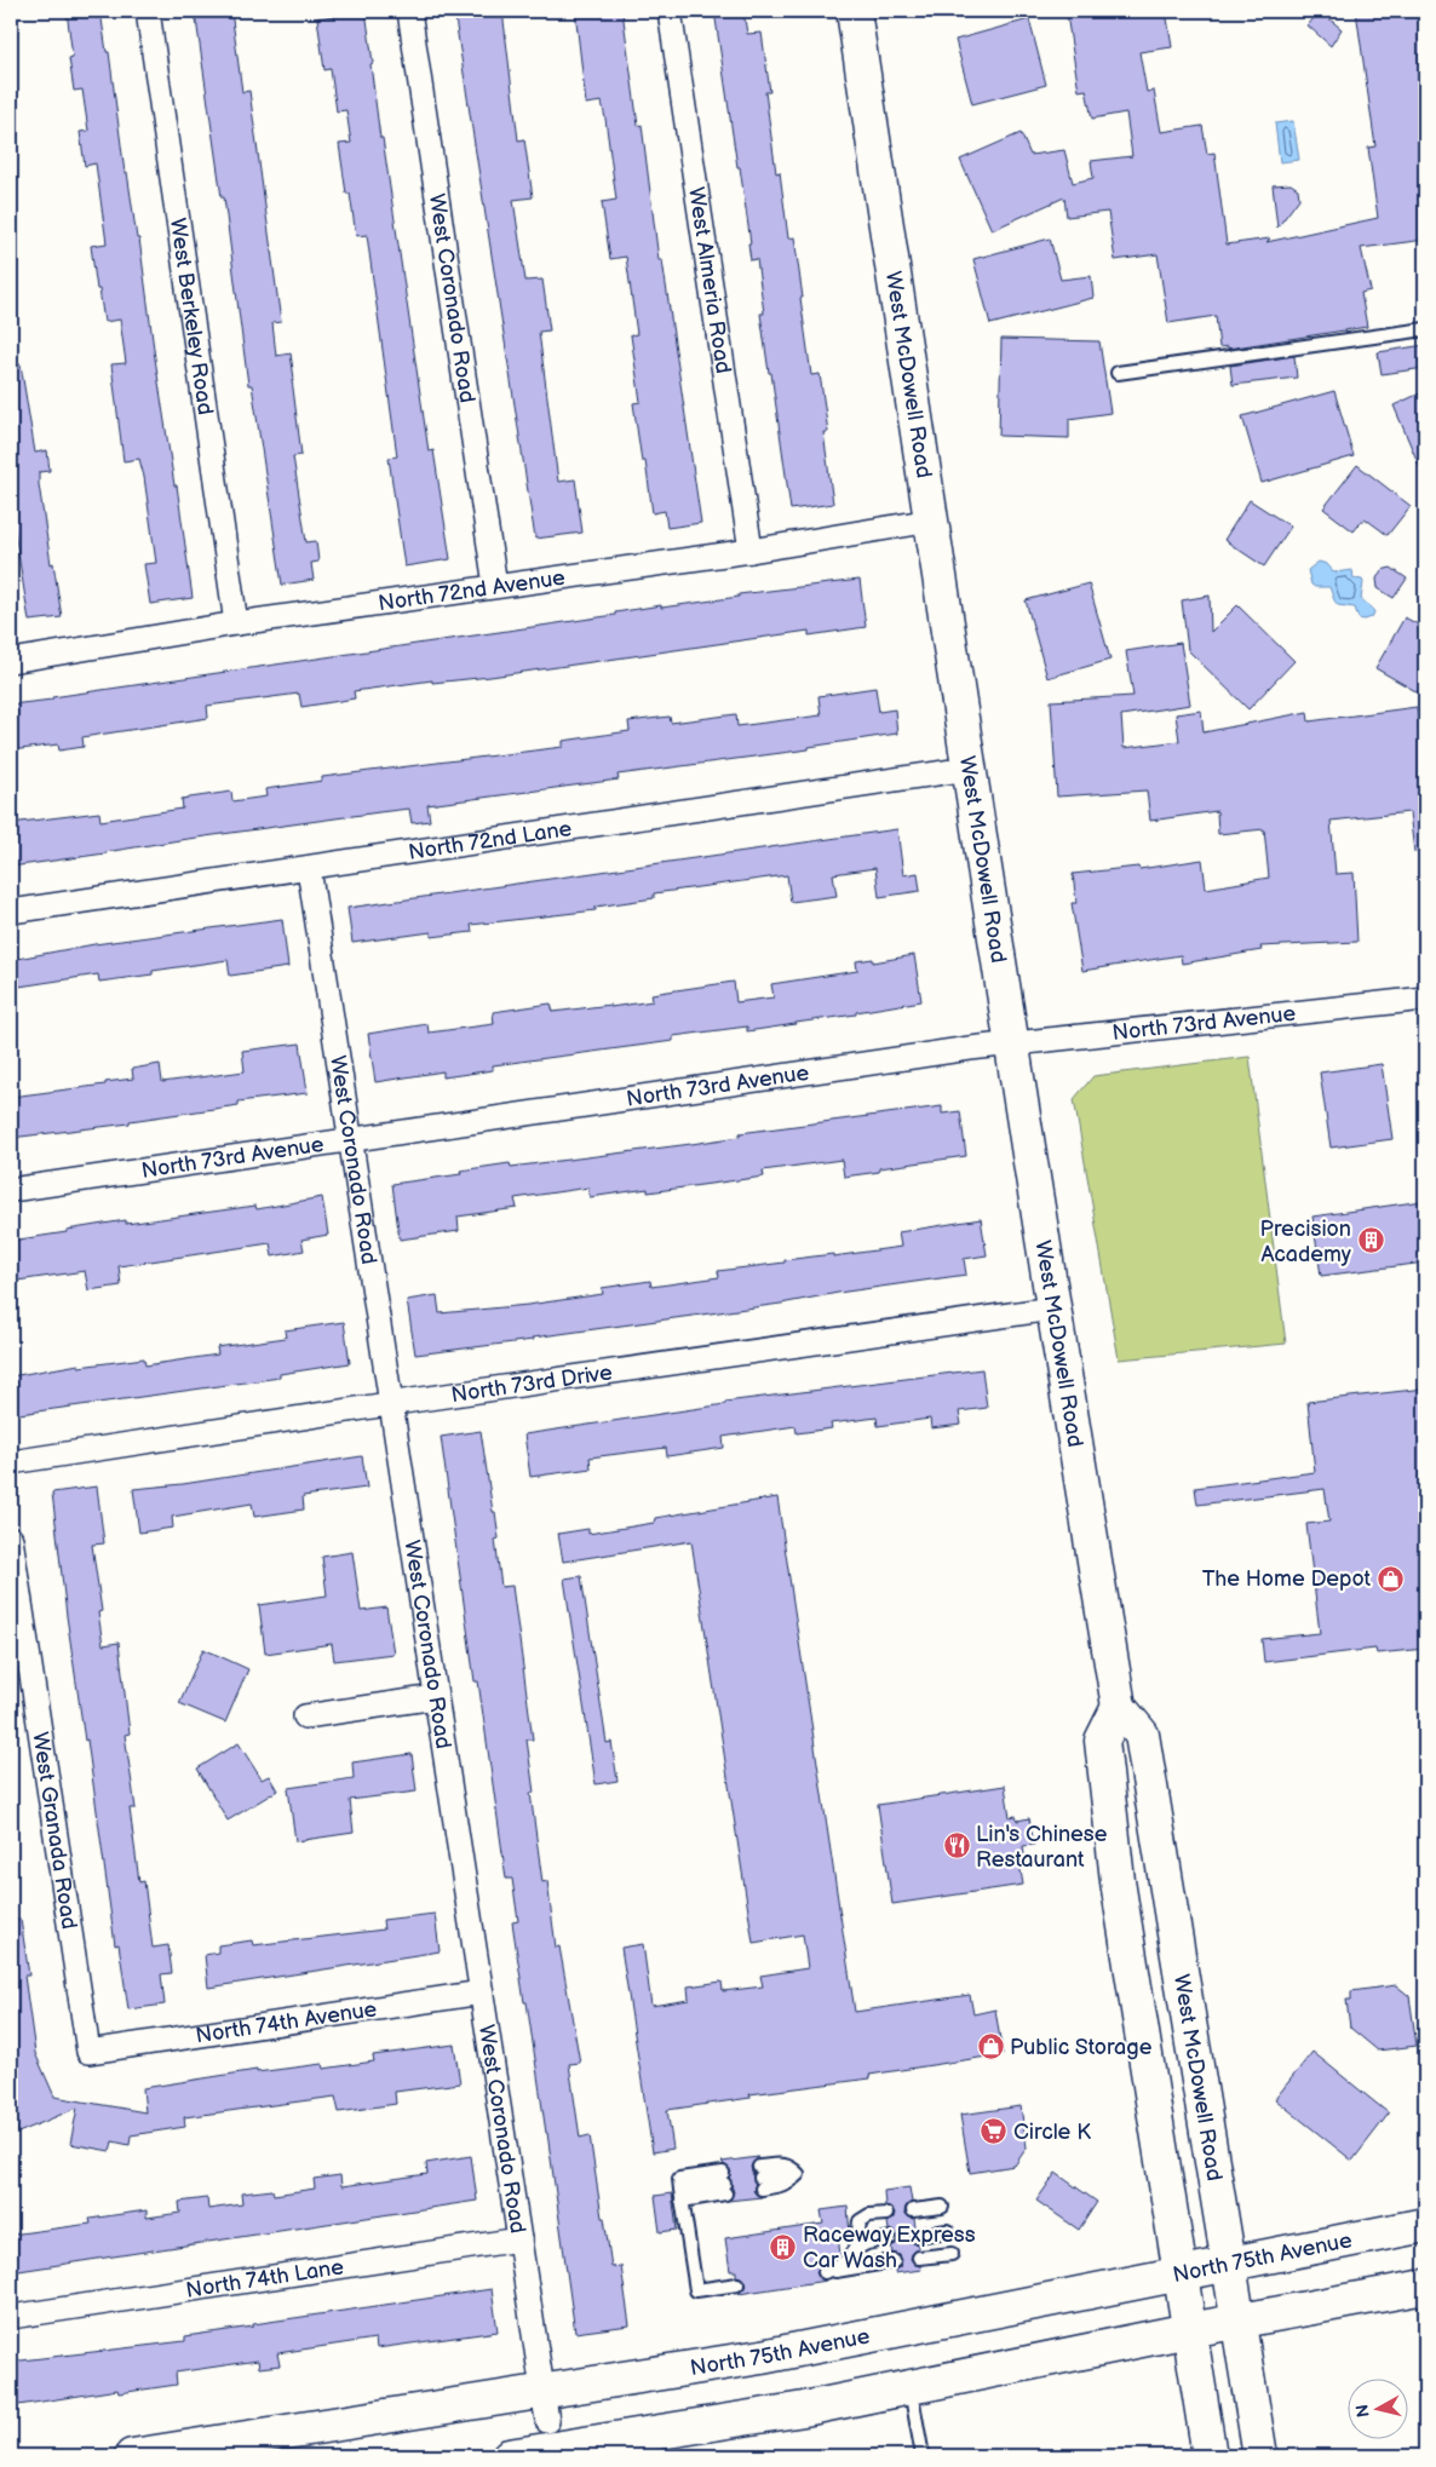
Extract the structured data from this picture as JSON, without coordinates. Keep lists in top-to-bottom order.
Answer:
{
  "streets": {
    "main road": ["West McDowell Road", "North 75th Avenue"],
    "street": [
      "West Almeria Road",
      "West Coronado Road",
      "West Berkeley Road",
      "North 72nd Avenue",
      "North 72nd Lane",
      "North 73rd Avenue",
      "North 73rd Drive",
      "West Granada Road",
      "North 74th Avenue",
      "North 74th Lane"
    ]
  },
  "crossings": [
    ["West Almeria Road", "North 72nd Avenue"],
    ["West Coronado Road", "North 72nd Avenue"],
    ["West Coronado Road", "North 72nd Lane"],
    ["West Coronado Road", "North 73rd Avenue"],
    ["West Coronado Road", "North 73rd Drive"],
    ["West Coronado Road", "North 74th Avenue"],
    ["West Coronado Road", "North 75th Avenue"],
    ["West Coronado Road", "North 74th Lane"],
    ["West Berkeley Road", "North 72nd Avenue"],
    ["West McDowell Road", "North 72nd Avenue"],
    ["West McDowell Road", "North 72nd Lane"],
    ["West McDowell Road", "North 73rd Avenue"],
    ["West McDowell Road", "North 73rd Drive"],
    ["West McDowell Road", "North 75th Avenue"],
    ["West Granada Road", "North 74th Avenue"]
  ],
  "places": {
    "building": ["Precision Academy", "Raceway Express Car Wash"],
    "shop": ["The Home Depot", "Public Storage"],
    "restaurant": ["Lin's Chinese Restaurant"],
    "supermarket": ["Circle K"]
  },
  "north": "left"
}
